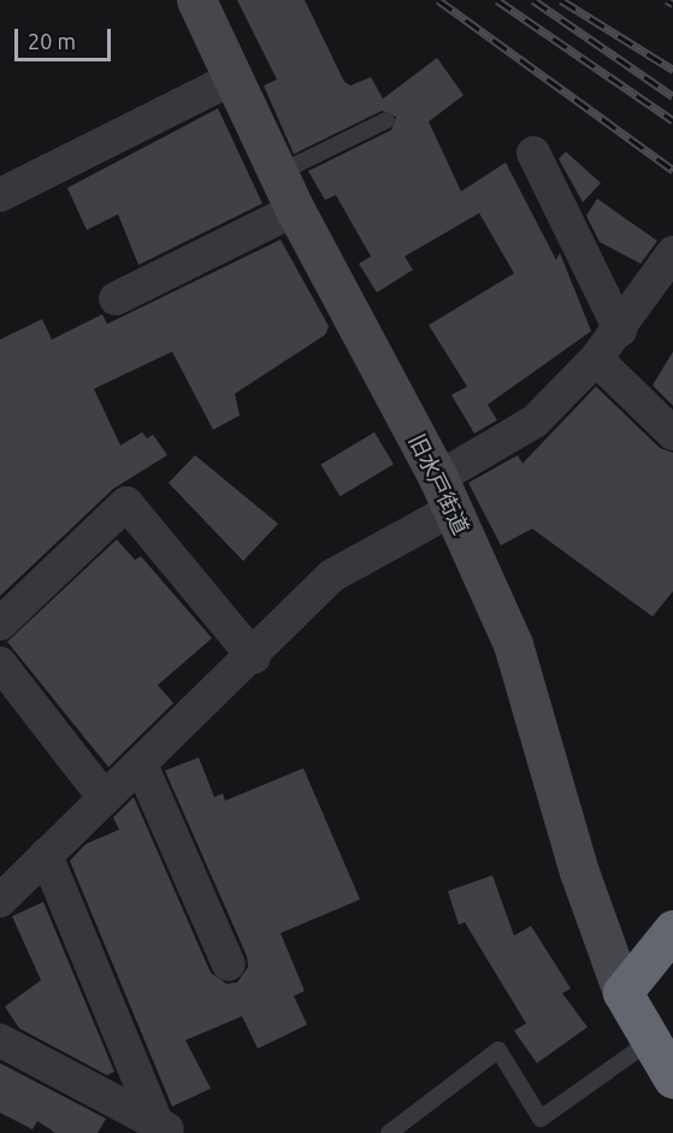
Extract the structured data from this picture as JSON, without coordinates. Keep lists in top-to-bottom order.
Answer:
{
  "streets": {
    "street": ["旧水戸街道"]
  },
  "scale_bar": "20 m"
}
